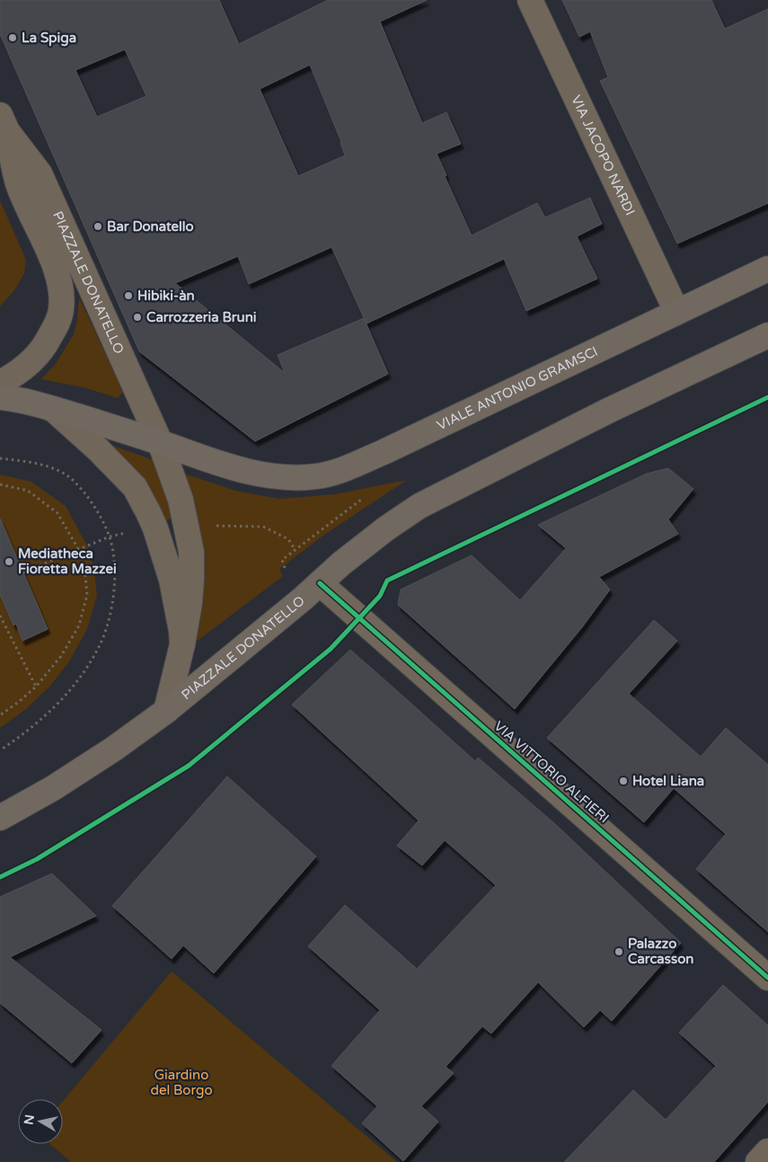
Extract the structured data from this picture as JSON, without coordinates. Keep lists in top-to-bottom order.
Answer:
{
  "streets": {
    "main road": ["PIAZZALE DONATELLO", "VIALE ANTONIO GRAMSCI"],
    "street": ["VIA JACOPO NARDI", "VIA VITTORIO ALFIERI"]
  },
  "crossings": [
    ["VIA JACOPO NARDI", "VIALE ANTONIO GRAMSCI"],
    ["PIAZZALE DONATELLO", "VIALE ANTONIO GRAMSCI"],
    ["PIAZZALE DONATELLO", "VIA VITTORIO ALFIERI"]
  ],
  "parks": ["Giardino del Borgo"],
  "places": [
    "La Spiga",
    "Bar Donatello",
    "Hibiki-àn",
    "Carrozzeria Bruni",
    "Mediatheca Fioretta Mazzei",
    "Hotel Liana",
    "Palazzo Carcasson"
  ],
  "north": "left"
}
